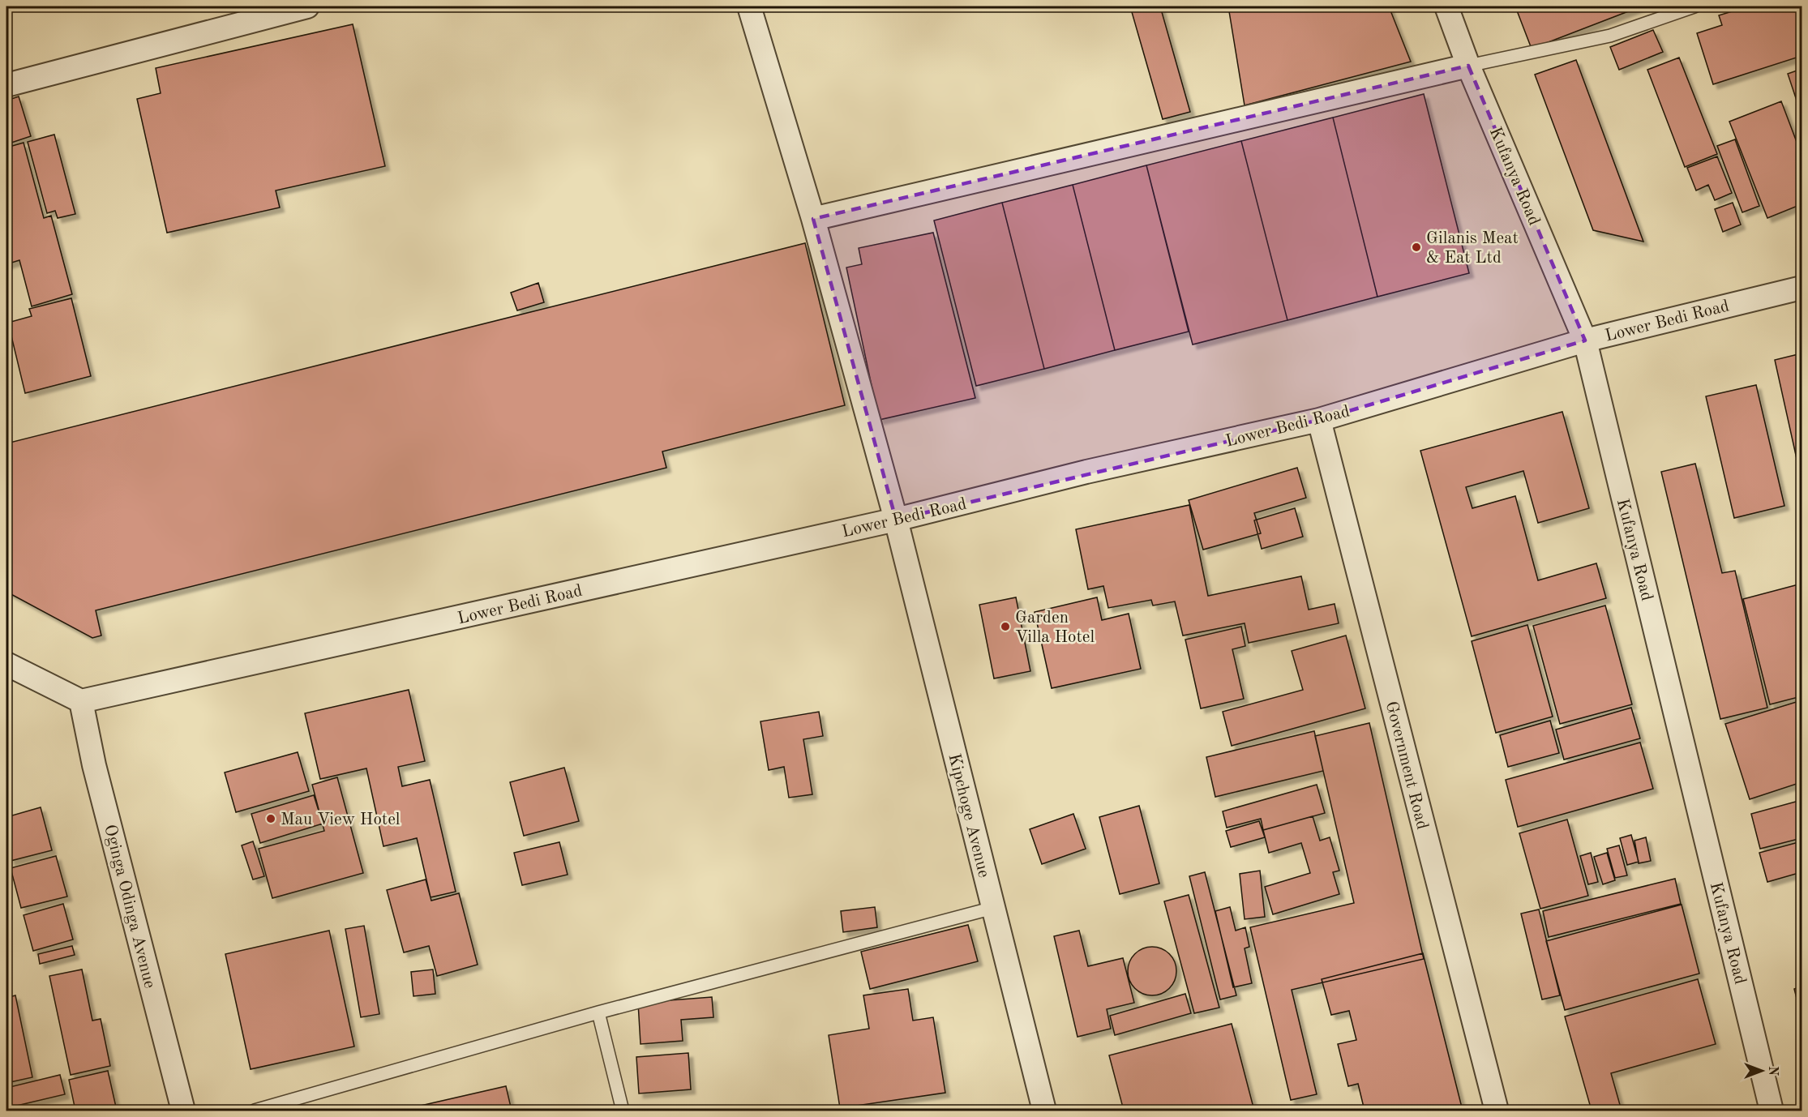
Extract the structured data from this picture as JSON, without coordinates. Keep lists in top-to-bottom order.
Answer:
{
  "streets": {
    "street": [
      "Kufanya Road",
      "Lower Bedi Road",
      "Government Road",
      "Kipchoge Avenue",
      "Oginga Odinga Avenue"
    ]
  },
  "crossings": [
    ["Kufanya Road", "Lower Bedi Road"],
    ["Lower Bedi Road", "Government Road"],
    ["Lower Bedi Road", "Kipchoge Avenue"],
    ["Lower Bedi Road", "Oginga Odinga Avenue"]
  ],
  "places": ["Gilanis Meat & Eat Ltd", "Garden Villa Hotel", "Mau View Hotel"],
  "north": "right"
}
